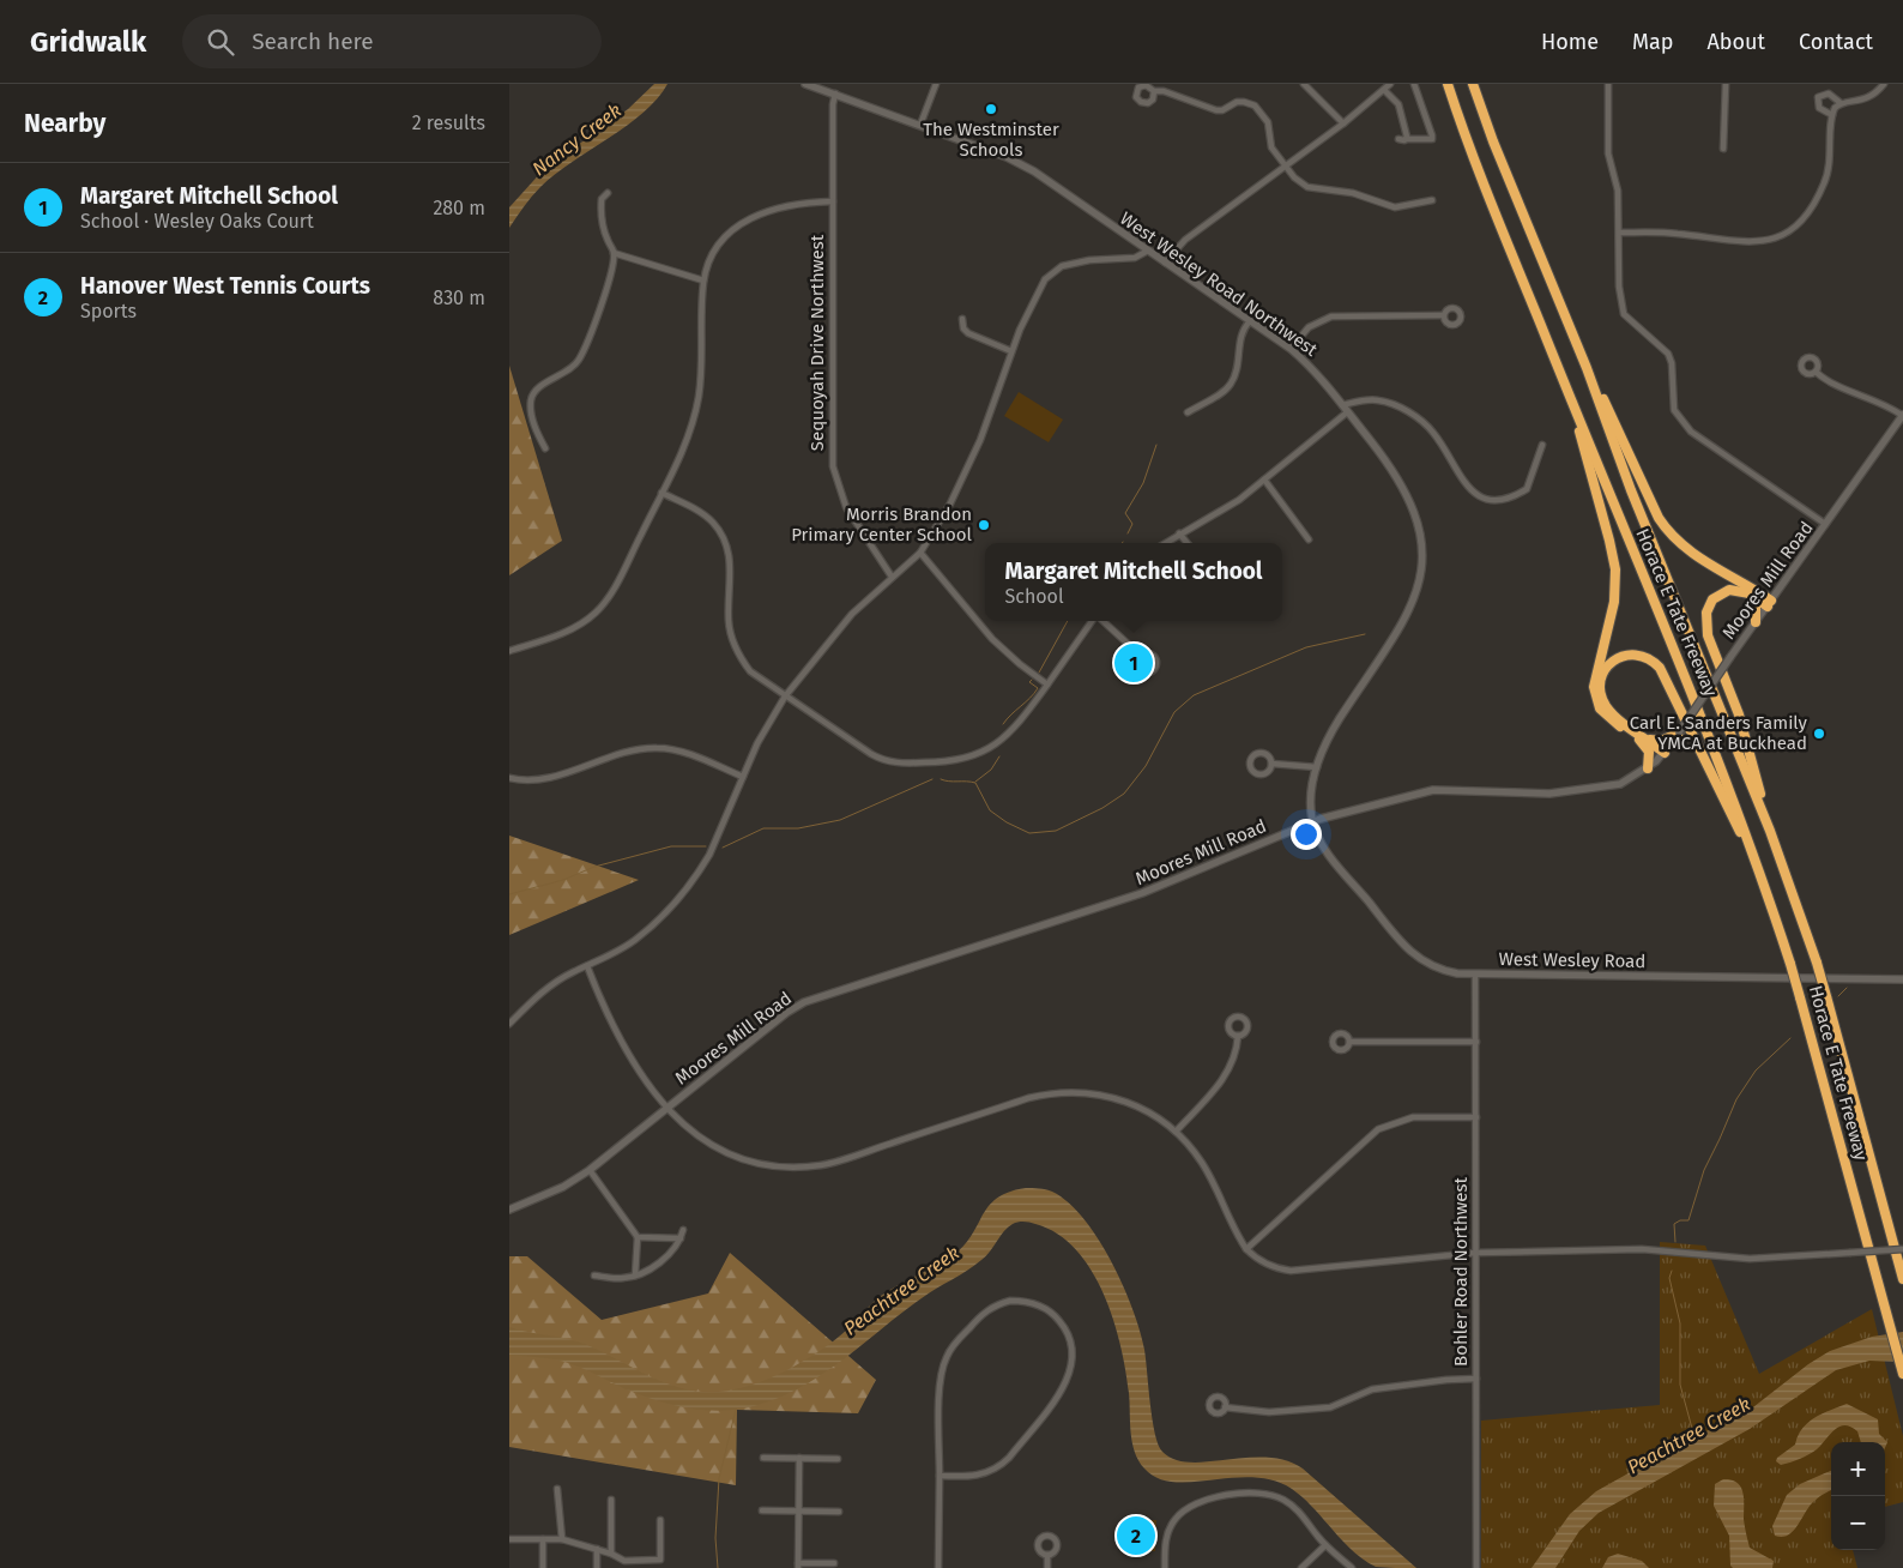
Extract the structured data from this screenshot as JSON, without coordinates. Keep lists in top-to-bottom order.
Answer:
{
  "streets": {
    "highway": ["Horace E Tate Freeway"],
    "street": [
      "West Wesley Road Northwest",
      "Sequoyah Drive Northwest",
      "Moores Mill Road",
      "West Wesley Road",
      "Bohler Road Northwest"
    ]
  },
  "crossings": [
    ["West Wesley Road Northwest", "Sequoyah Drive Northwest"],
    ["West Wesley Road Northwest", "Moores Mill Road"],
    ["West Wesley Road Northwest", "West Wesley Road"],
    ["Moores Mill Road", "West Wesley Road"],
    ["West Wesley Road", "Bohler Road Northwest"]
  ],
  "water": ["Nancy Creek", "Peachtree Creek"],
  "places": ["The Westminster Schools", "Morris Brandon Primary Center School", "Carl E. Sanders Family YMCA at Buckhead"],
  "page": {
    "header": "Gridwalk",
    "search": "Search here",
    "nav": [
      "Home",
      "Map",
      "About",
      "Contact"
    ],
    "heading": ["Nearby", "2 results"],
    "list": [
      {
        "mark": "1",
        "name": "Margaret Mitchell School",
        "note": "School · Wesley Oaks Court",
        "value": "280 m"
      },
      {
        "mark": "2",
        "name": "Hanover West Tennis Courts",
        "note": "Sports",
        "value": "830 m"
      }
    ],
    "popup": ["Margaret Mitchell School", "School"],
    "pins": ["1", "2"],
    "map_buttons": ["+", "−"]
  }
}
